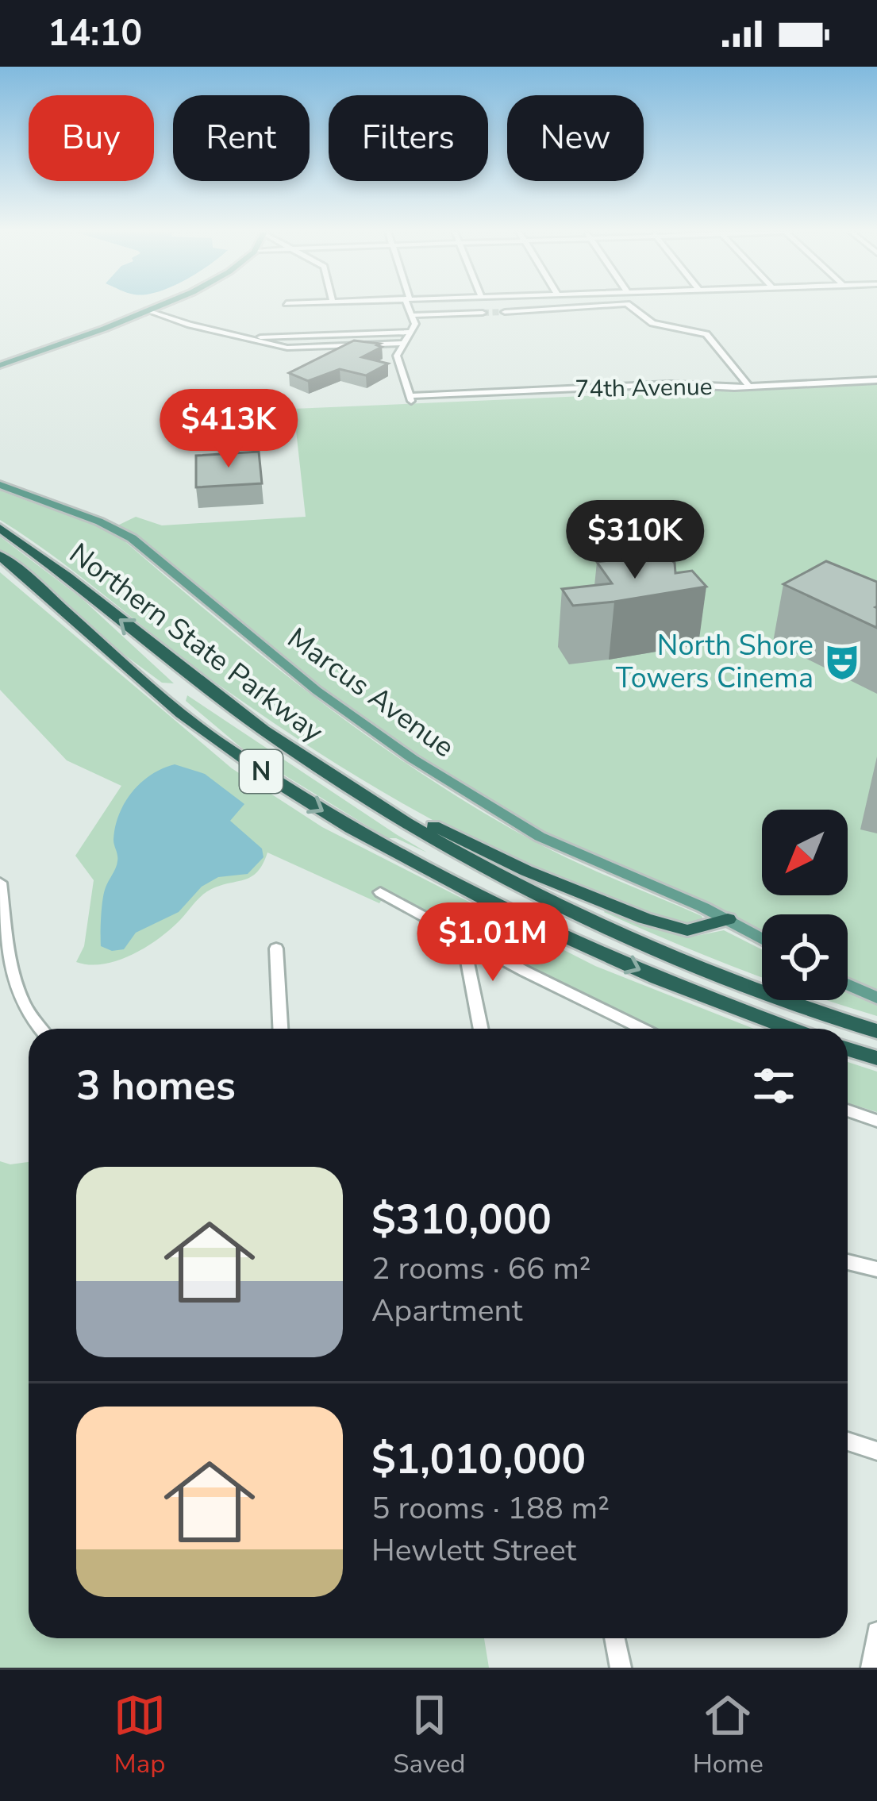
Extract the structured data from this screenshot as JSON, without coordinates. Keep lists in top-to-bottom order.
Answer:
{
  "streets": {
    "highway": ["Northern State Parkway", "N"],
    "main road": ["Marcus Avenue"],
    "street": ["74th Avenue"]
  },
  "places": {
    "theatre": ["North Shore Towers Cinema"]
  },
  "north": "bottom left",
  "page": {
    "status": "14:10",
    "chip": [
      "Buy",
      "Rent",
      "Filters",
      "New"
    ],
    "price": ["$413K", "$310K", "$1.01M"],
    "heading": "3 homes",
    "list": [
      {
        "name": "$310,000",
        "note": "2 rooms · 66 m² · Apartment"
      },
      {
        "name": "$1,010,000",
        "note": "5 rooms · 188 m² · Hewlett Street"
      }
    ],
    "tabs": ["Map", "Saved", "Home"]
  }
}
